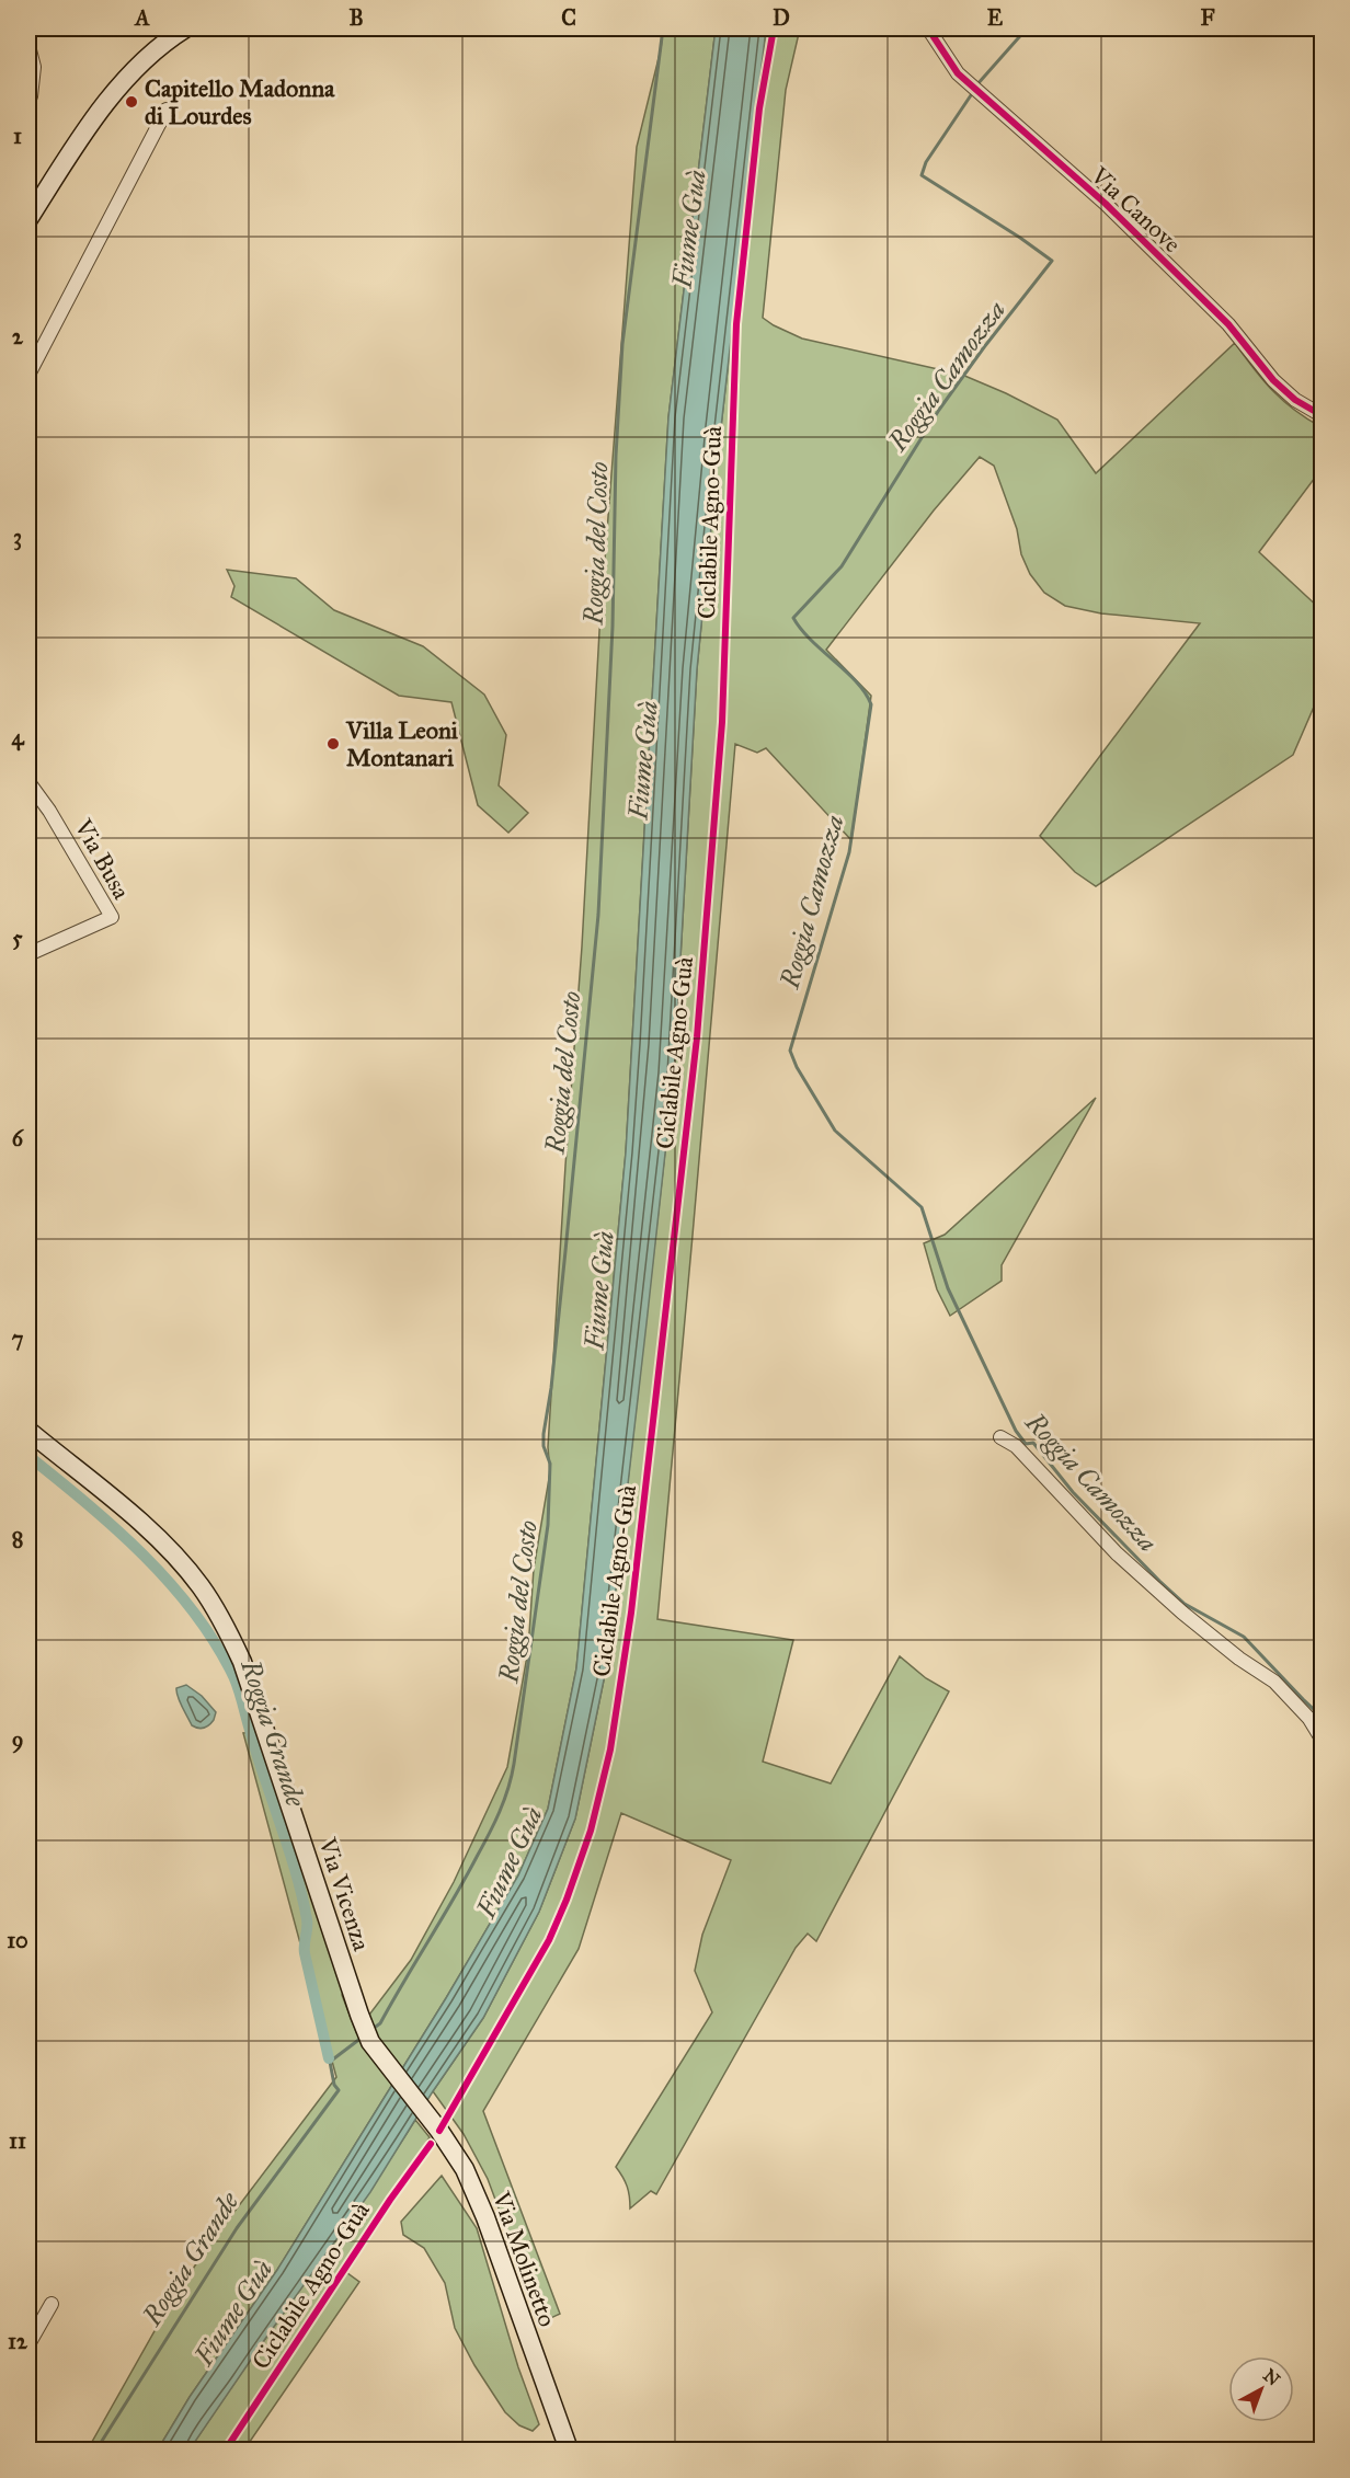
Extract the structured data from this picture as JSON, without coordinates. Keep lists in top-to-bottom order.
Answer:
{
  "streets": {
    "main road": ["Via Vicenza", "Via Molinetto"],
    "street": ["Via Canove", "Via Busa"],
    "cycle path": ["Ciclabile Agno-Guà"]
  },
  "crossings": [
    ["Via Vicenza", "Via Molinetto"]
  ],
  "water": [
    "Fiume Guà",
    "Roggia Camozza",
    "Roggia del Costo",
    "Roggia Grande"
  ],
  "places": ["Capitello Madonna di Lourdes", "Villa Leoni Montanari"],
  "north": "top right",
  "grid": {
    "columns": [
      "A",
      "B",
      "C",
      "D",
      "E",
      "F"
    ],
    "rows": [
      "1",
      "2",
      "3",
      "4",
      "5",
      "6",
      "7",
      "8",
      "9",
      "10",
      "11",
      "12"
    ]
  }
}
